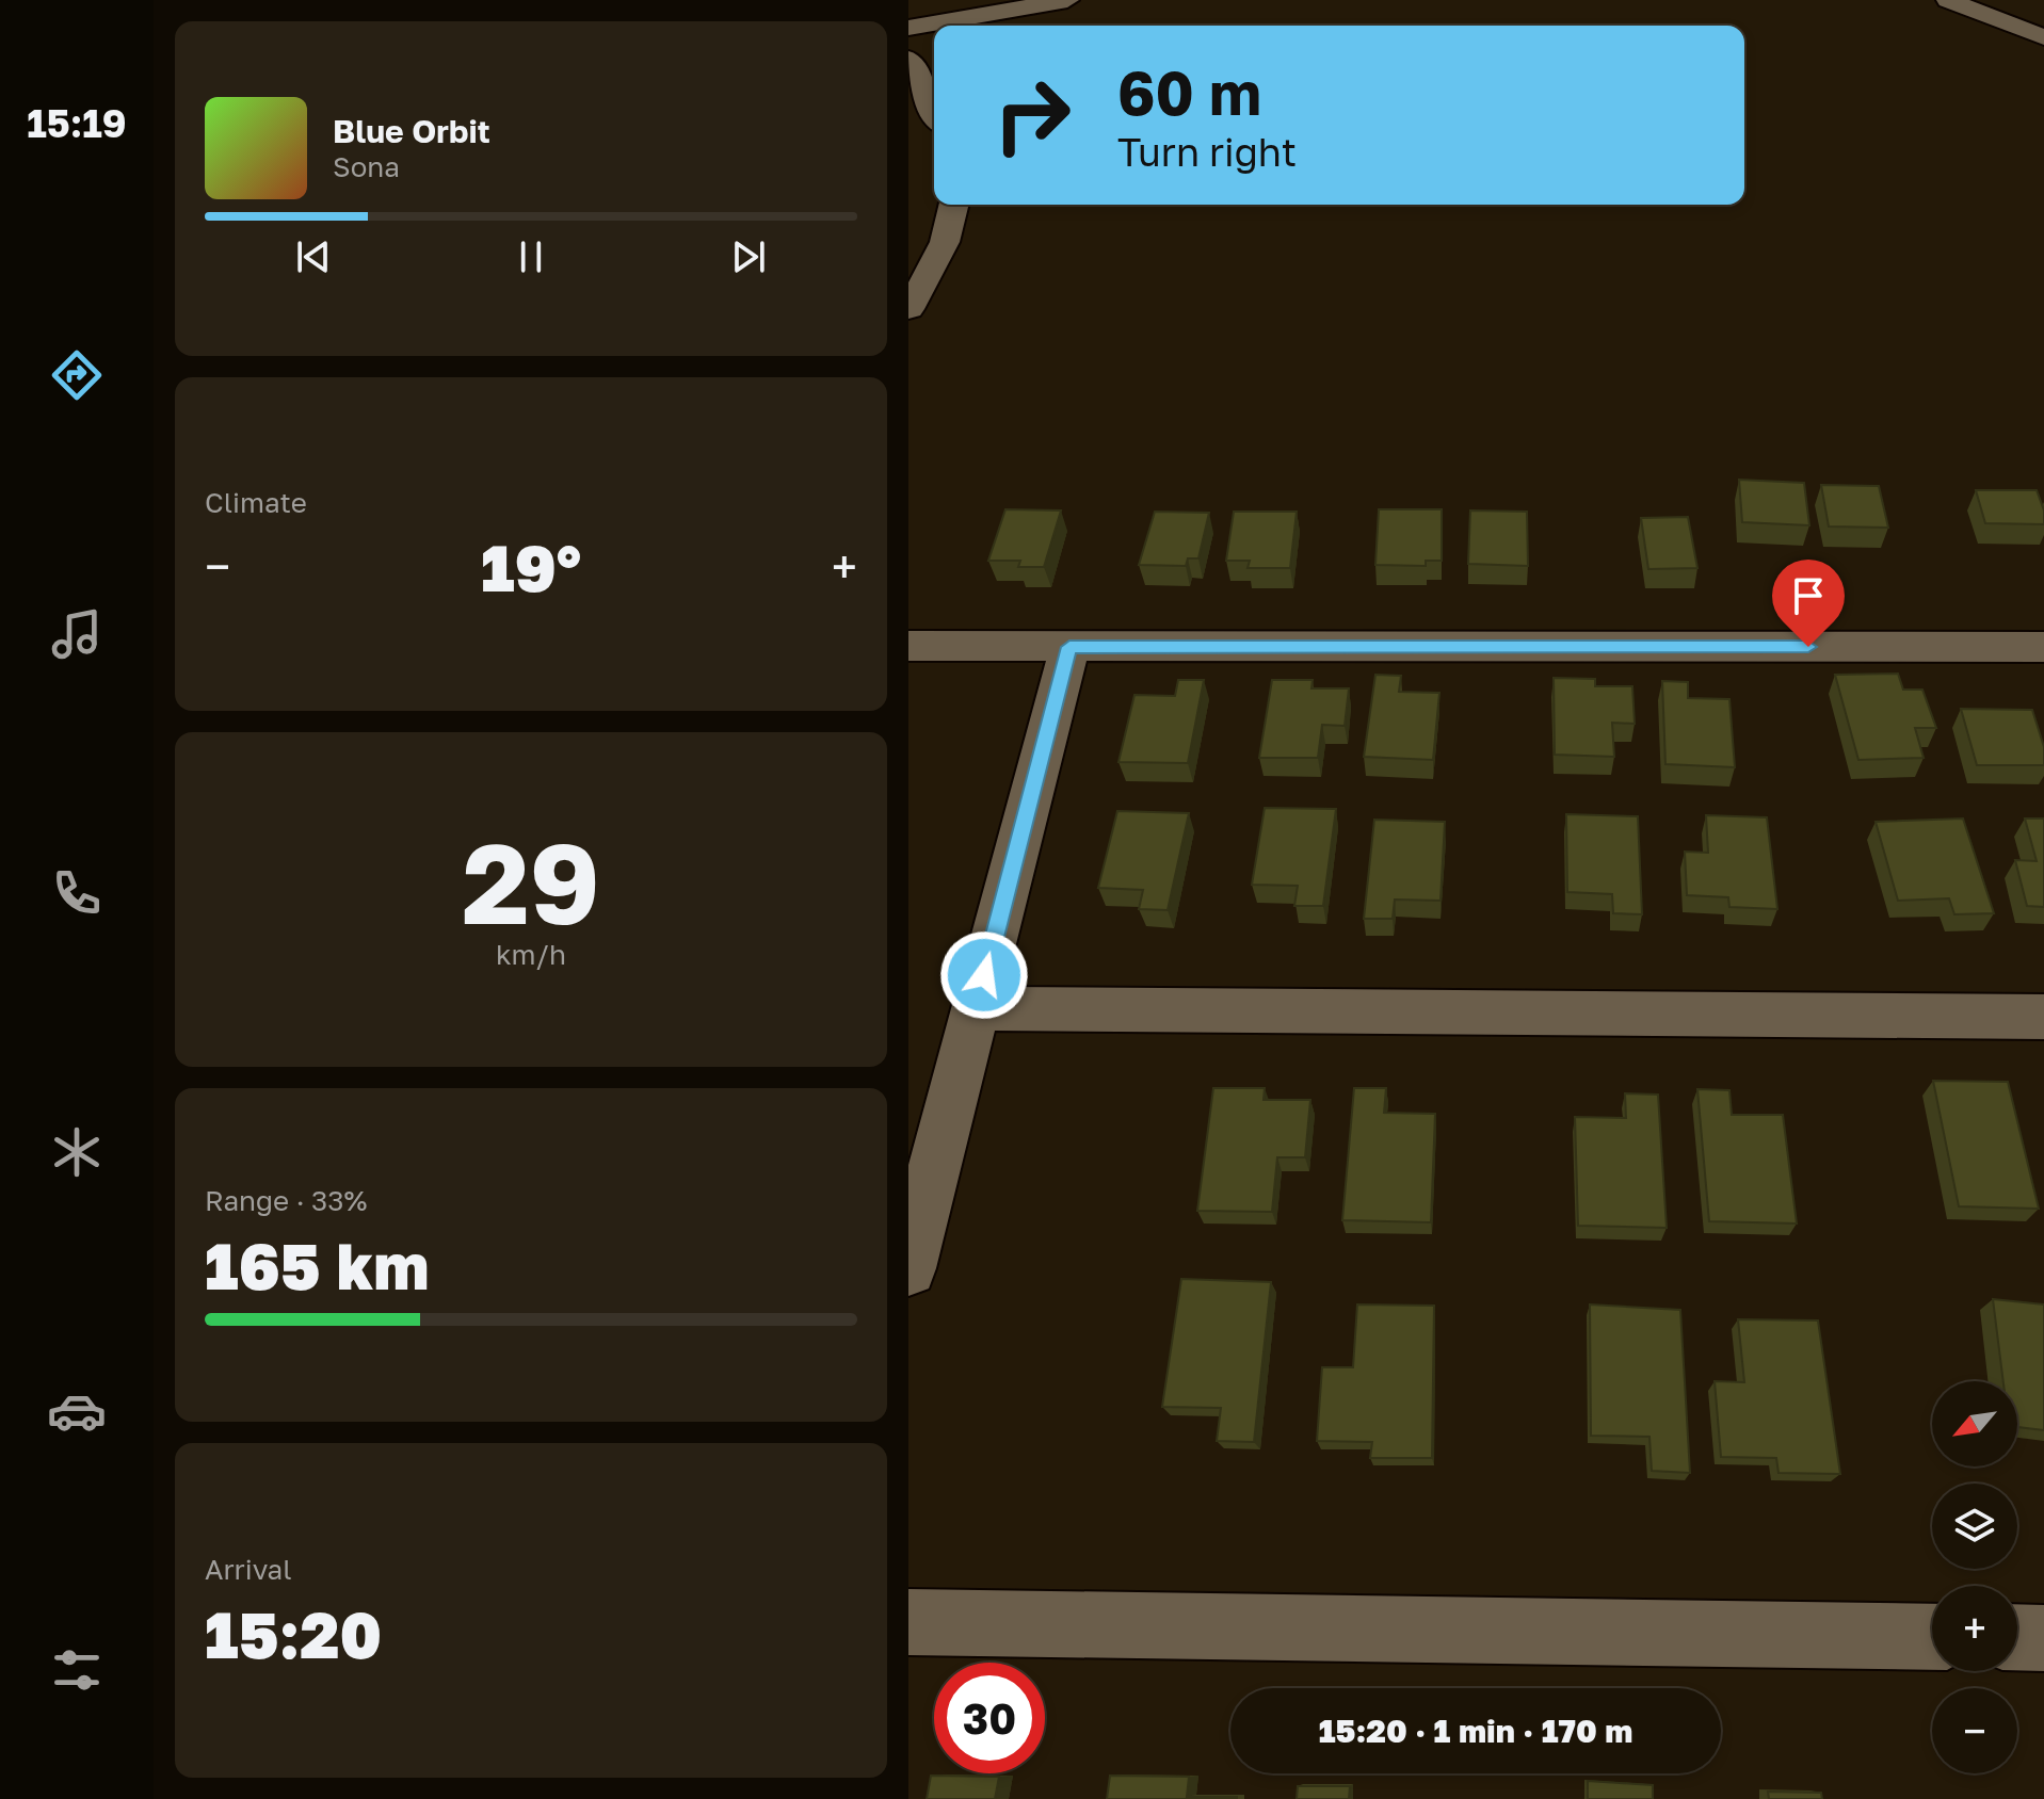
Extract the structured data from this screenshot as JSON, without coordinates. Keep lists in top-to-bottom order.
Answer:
{
  "north": "bottom left",
  "page": {
    "tabs": "15:19",
    "turn": ["60 m", "Turn right"],
    "song": ["Blue Orbit", "Sona"],
    "tile": [
      "Climate",
      ["29", "km/h"],
      ["Range · 33%", "165 km"],
      ["Arrival", "15:20"]
    ],
    "heat": ["−", "19°", "+"],
    "map_buttons": ["+", "−"],
    "limit": "30",
    "trip": "15:20 · 1 min · 170 m"
  }
}
